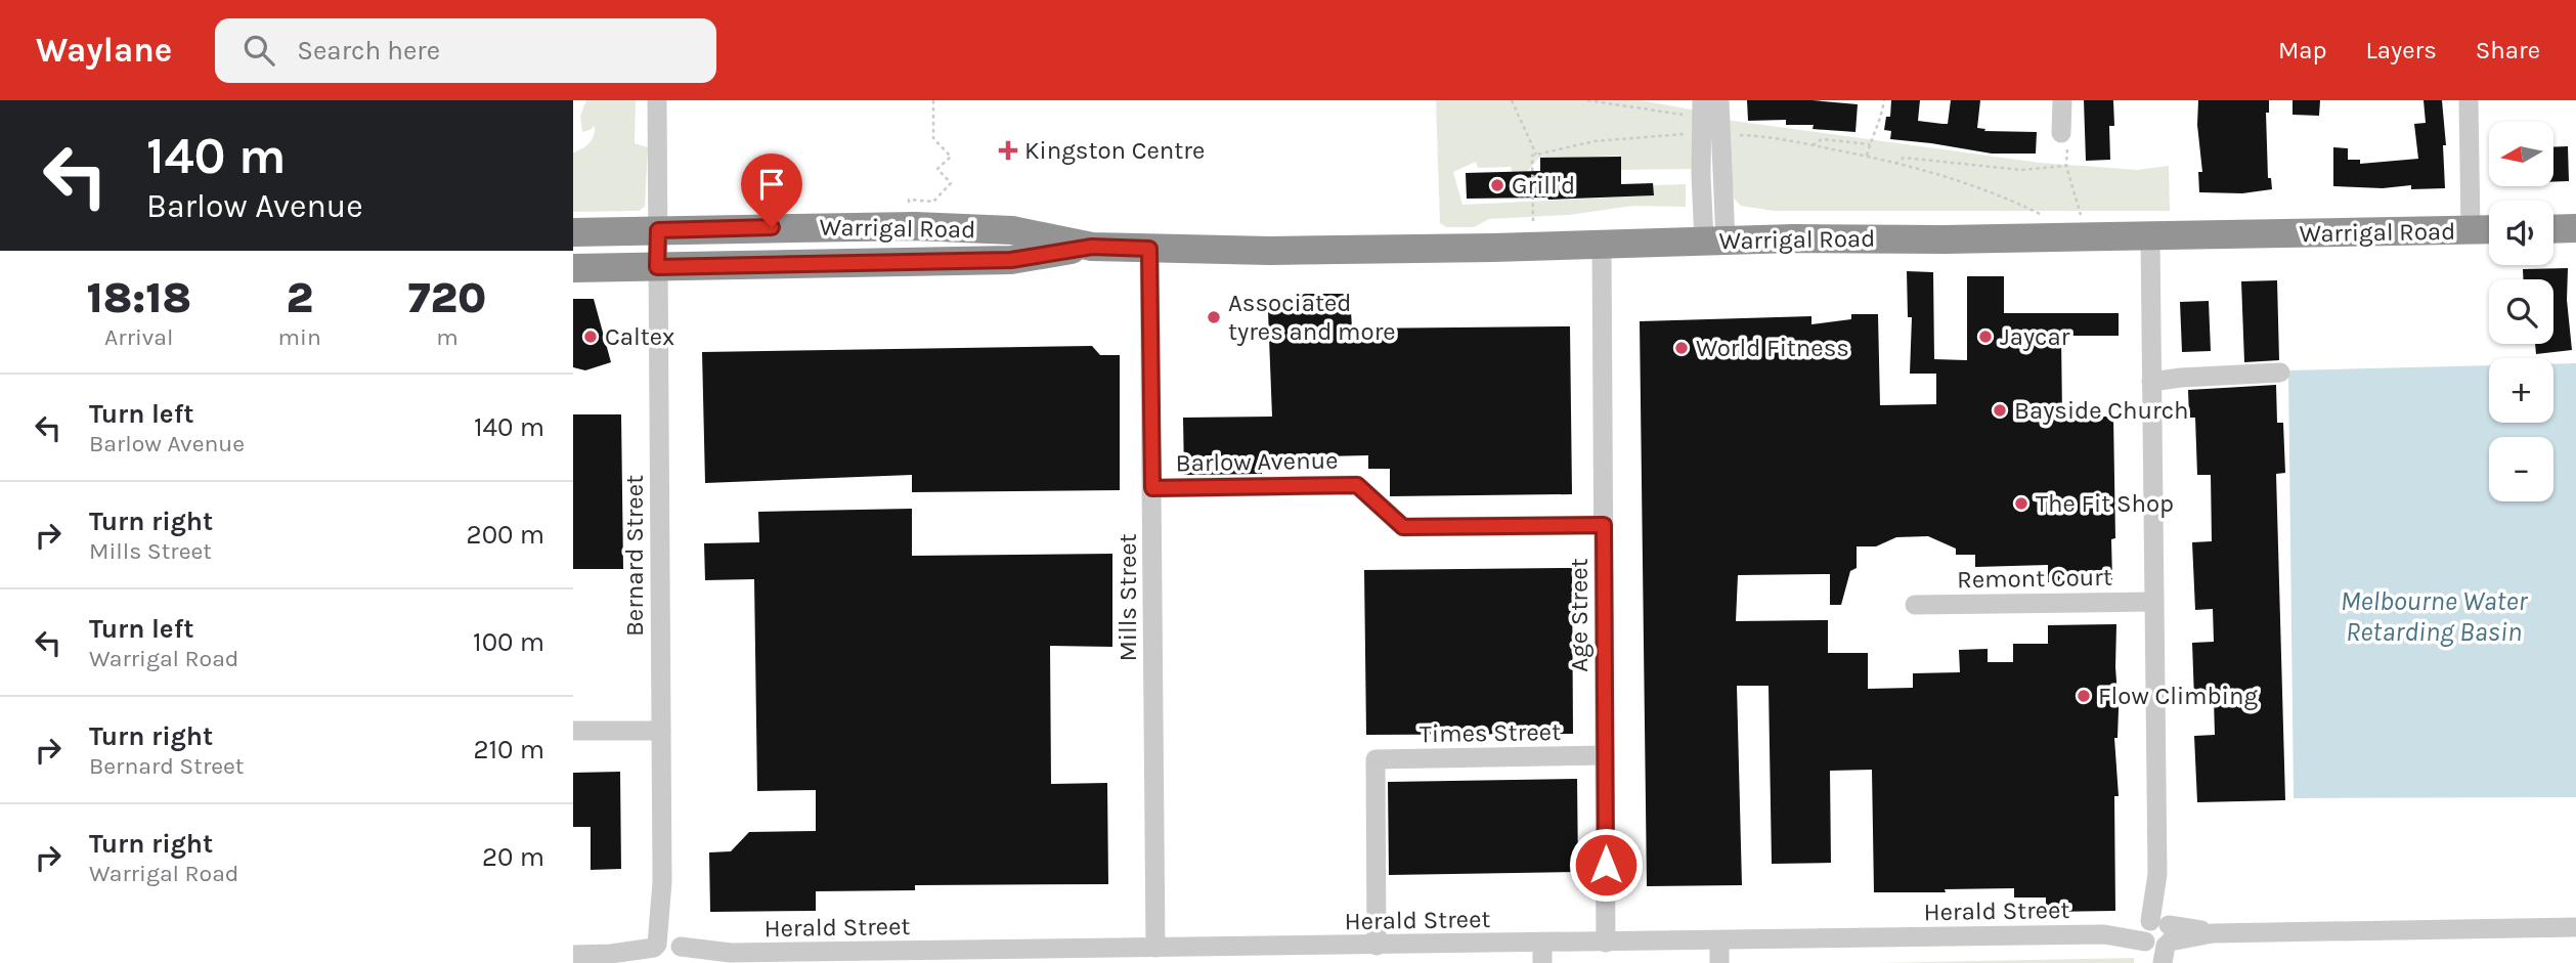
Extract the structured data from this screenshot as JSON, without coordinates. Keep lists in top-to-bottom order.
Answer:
{
  "streets": {
    "highway": ["Warrigal Road"],
    "street": [
      "Barlow Avenue",
      "Bernard Street",
      "Remont Court",
      "Mills Street",
      "Age Street",
      "Times Street",
      "Herald Street"
    ]
  },
  "crossings": [
    ["Warrigal Road", "Bernard Street"],
    ["Warrigal Road", "Mills Street"],
    ["Warrigal Road", "Age Street"],
    ["Barlow Avenue", "Mills Street"],
    ["Barlow Avenue", "Age Street"],
    ["Bernard Street", "Herald Street"],
    ["Mills Street", "Herald Street"],
    ["Age Street", "Times Street"],
    ["Age Street", "Herald Street"],
    ["Times Street", "Herald Street"]
  ],
  "water": ["Melbourne Water Retarding Basin"],
  "places": {
    "health": ["Kingston Centre"],
    "other": [
      "Grill'd",
      "Associated tyres and more",
      "Caltex",
      "Jaycar",
      "World Fitness",
      "Bayside Church",
      "The Fit Shop",
      "Flow Climbing"
    ]
  },
  "north": "left",
  "page": {
    "header": "Waylane",
    "search": "Search here",
    "nav": ["Map", "Layers", "Share"],
    "turn": ["140 m", "Barlow Avenue"],
    "map_buttons": ["+", "−"],
    "eta": [
      "18:18",
      "Arrival",
      "2",
      "min",
      "720",
      "m"
    ],
    "list": [
      {
        "name": "Turn left",
        "note": "Barlow Avenue",
        "value": "140 m"
      },
      {
        "name": "Turn right",
        "note": "Mills Street",
        "value": "200 m"
      },
      {
        "name": "Turn left",
        "note": "Warrigal Road",
        "value": "100 m"
      },
      {
        "name": "Turn right",
        "note": "Bernard Street",
        "value": "210 m"
      },
      {
        "name": "Turn right",
        "note": "Warrigal Road",
        "value": "20 m"
      }
    ]
  }
}
